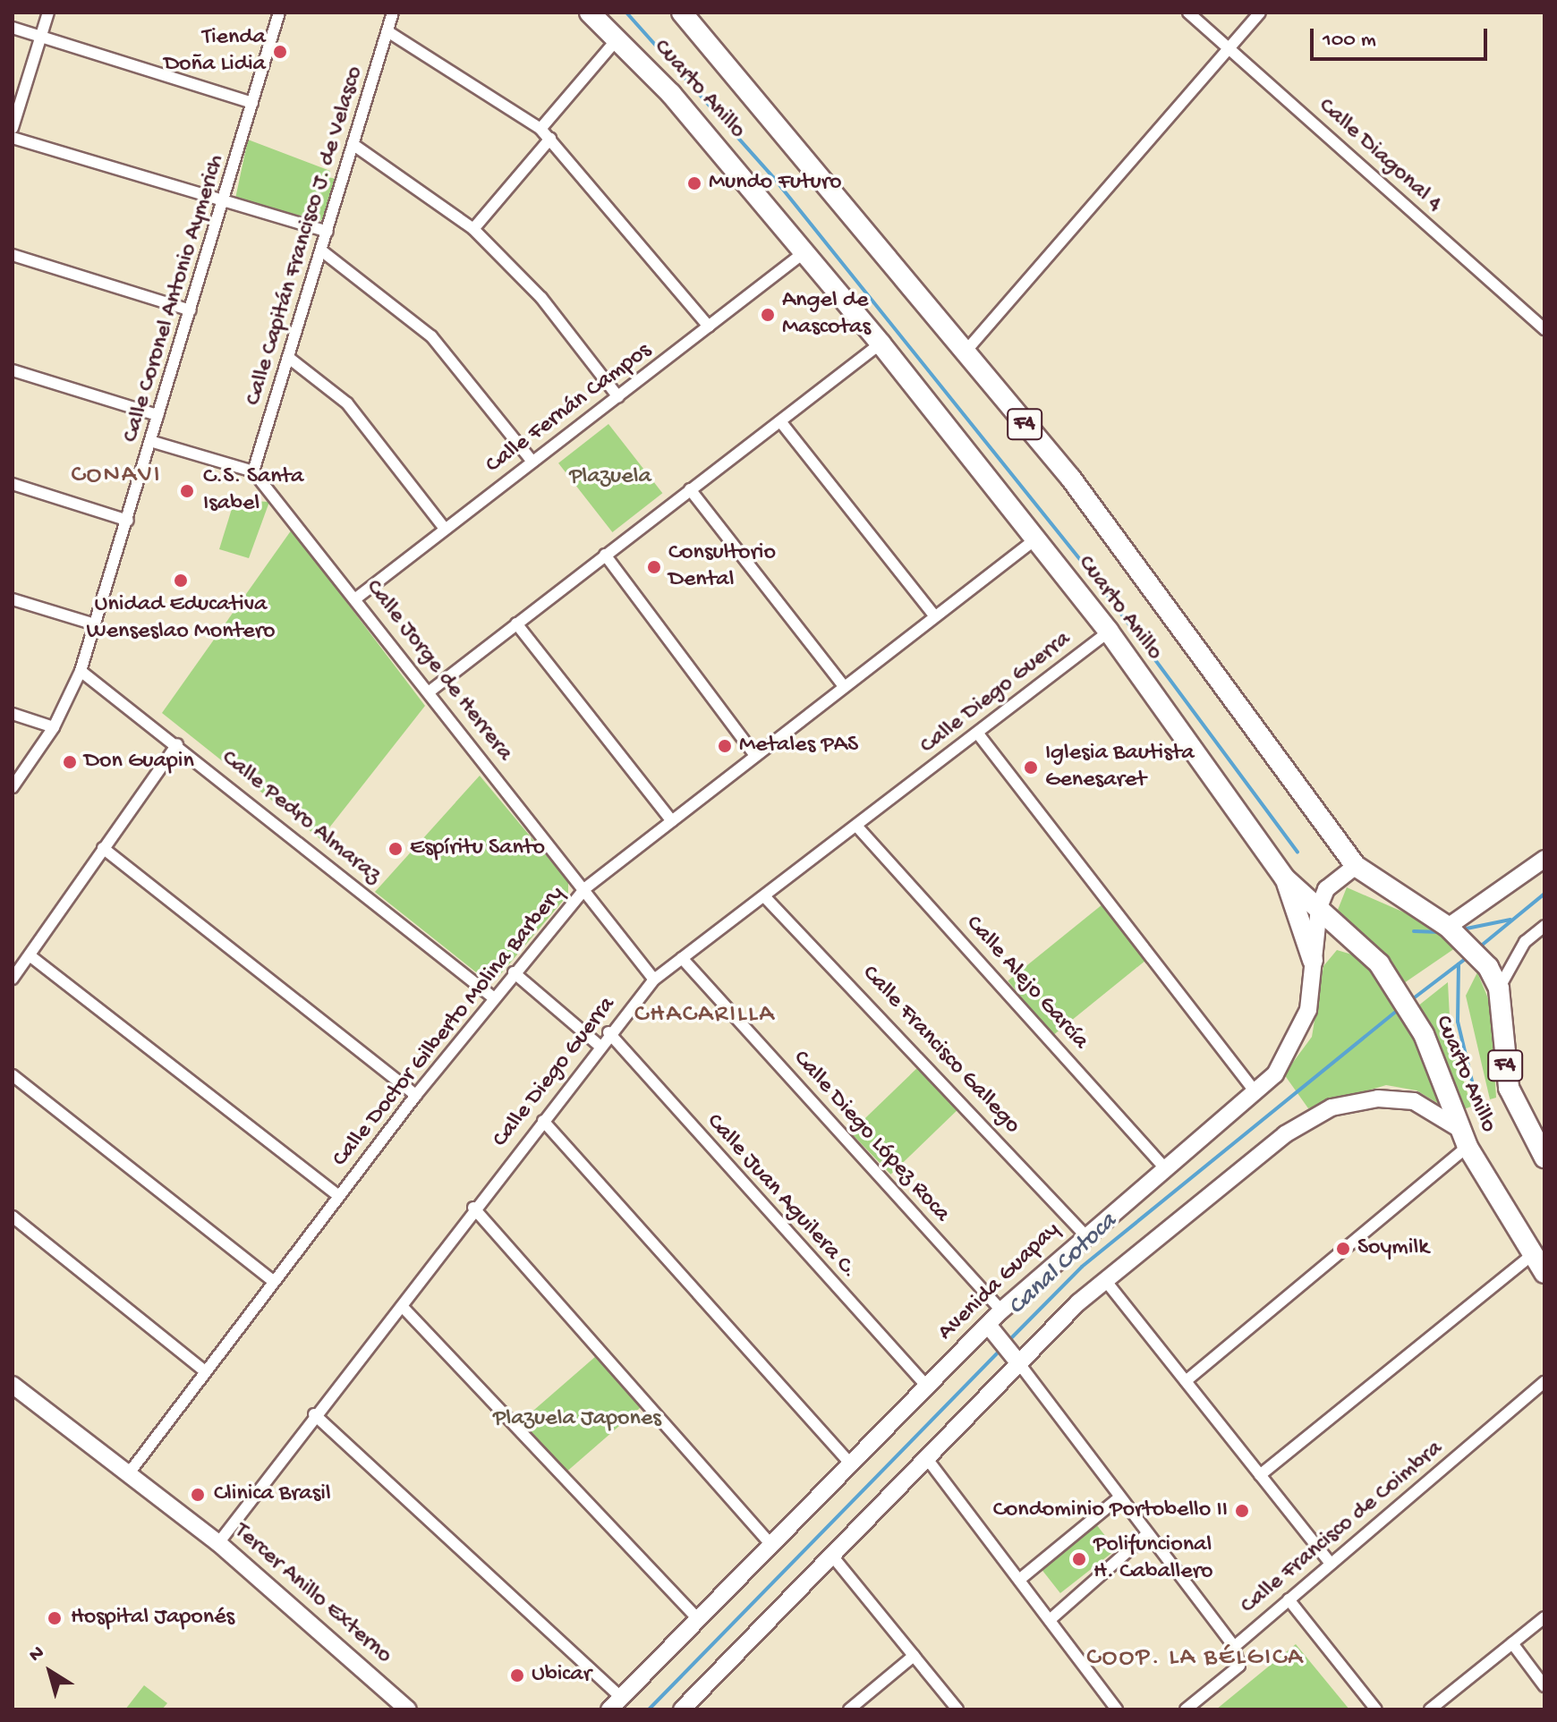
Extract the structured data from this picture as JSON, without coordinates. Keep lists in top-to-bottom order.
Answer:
{
  "streets": {
    "highway": ["Cuarto Anillo", "F4"],
    "main road": ["Avenida Guapay", "Tercer Anillo Externo"],
    "street": [
      "Calle Diagonal 4",
      "Calle Capitán Francisco J. de Velasco",
      "Calle Coronel Antonio Aymerich",
      "Calle Fernán Campos",
      "Calle Jorge de Herrera",
      "Calle Diego Guerra",
      "Calle Pedro Almaraz",
      "Calle Alejo García",
      "Calle Doctor Gilberto Molina Barbery",
      "Calle Francisco Gallego",
      "Calle Diego López Roca",
      "Calle Juan Aguilera C.",
      "Calle Francisco de Coimbra"
    ]
  },
  "crossings": [
    ["Cuarto Anillo", "Calle Fernán Campos"],
    ["Cuarto Anillo", "Calle Diego Guerra"],
    ["Cuarto Anillo", "Calle Doctor Gilberto Molina Barbery"],
    ["Cuarto Anillo", "Avenida Guapay"],
    ["Calle Capitán Francisco J. de Velasco", "Calle Jorge de Herrera"],
    ["Calle Coronel Antonio Aymerich", "Calle Pedro Almaraz"],
    ["Calle Fernán Campos", "Calle Jorge de Herrera"],
    ["Calle Jorge de Herrera", "Calle Diego Guerra"],
    ["Calle Jorge de Herrera", "Calle Doctor Gilberto Molina Barbery"],
    ["Calle Diego Guerra", "Calle Alejo García"],
    ["Calle Diego Guerra", "Calle Francisco Gallego"],
    ["Calle Diego Guerra", "Calle Diego López Roca"],
    ["Calle Diego Guerra", "Calle Juan Aguilera C."],
    ["Calle Diego Guerra", "Tercer Anillo Externo"],
    ["Calle Pedro Almaraz", "Calle Doctor Gilberto Molina Barbery"],
    ["Calle Alejo García", "Avenida Guapay"],
    ["Calle Doctor Gilberto Molina Barbery", "Tercer Anillo Externo"],
    ["Calle Francisco Gallego", "Avenida Guapay"],
    ["Calle Diego López Roca", "Avenida Guapay"],
    ["Calle Juan Aguilera C.", "Avenida Guapay"]
  ],
  "districts": ["CONAVI", "CHACARILLA", "COOP. LA BÉLGICA"],
  "water": ["Canal Cotoca"],
  "parks": ["Plazuela", "Plazuela Japones"],
  "places": [
    "Tienda Doña Lidia",
    "Mundo Futuro",
    "Angel de Mascotas",
    "C.S. Santa Isabel",
    "Consultorio Dental",
    "Unidad Educativa Wenseslao Montero",
    "Metales PAS",
    "Don Guapin",
    "Iglesia Bautista Genesaret",
    "Espíritu Santo",
    "Soymilk",
    "Clinica Brasil",
    "Condominio Portobello II",
    "Polifuncional H. Caballero",
    "Hospital Japonés",
    "Ubicar"
  ],
  "scale_bar": "100 m",
  "north": "top left"
}
